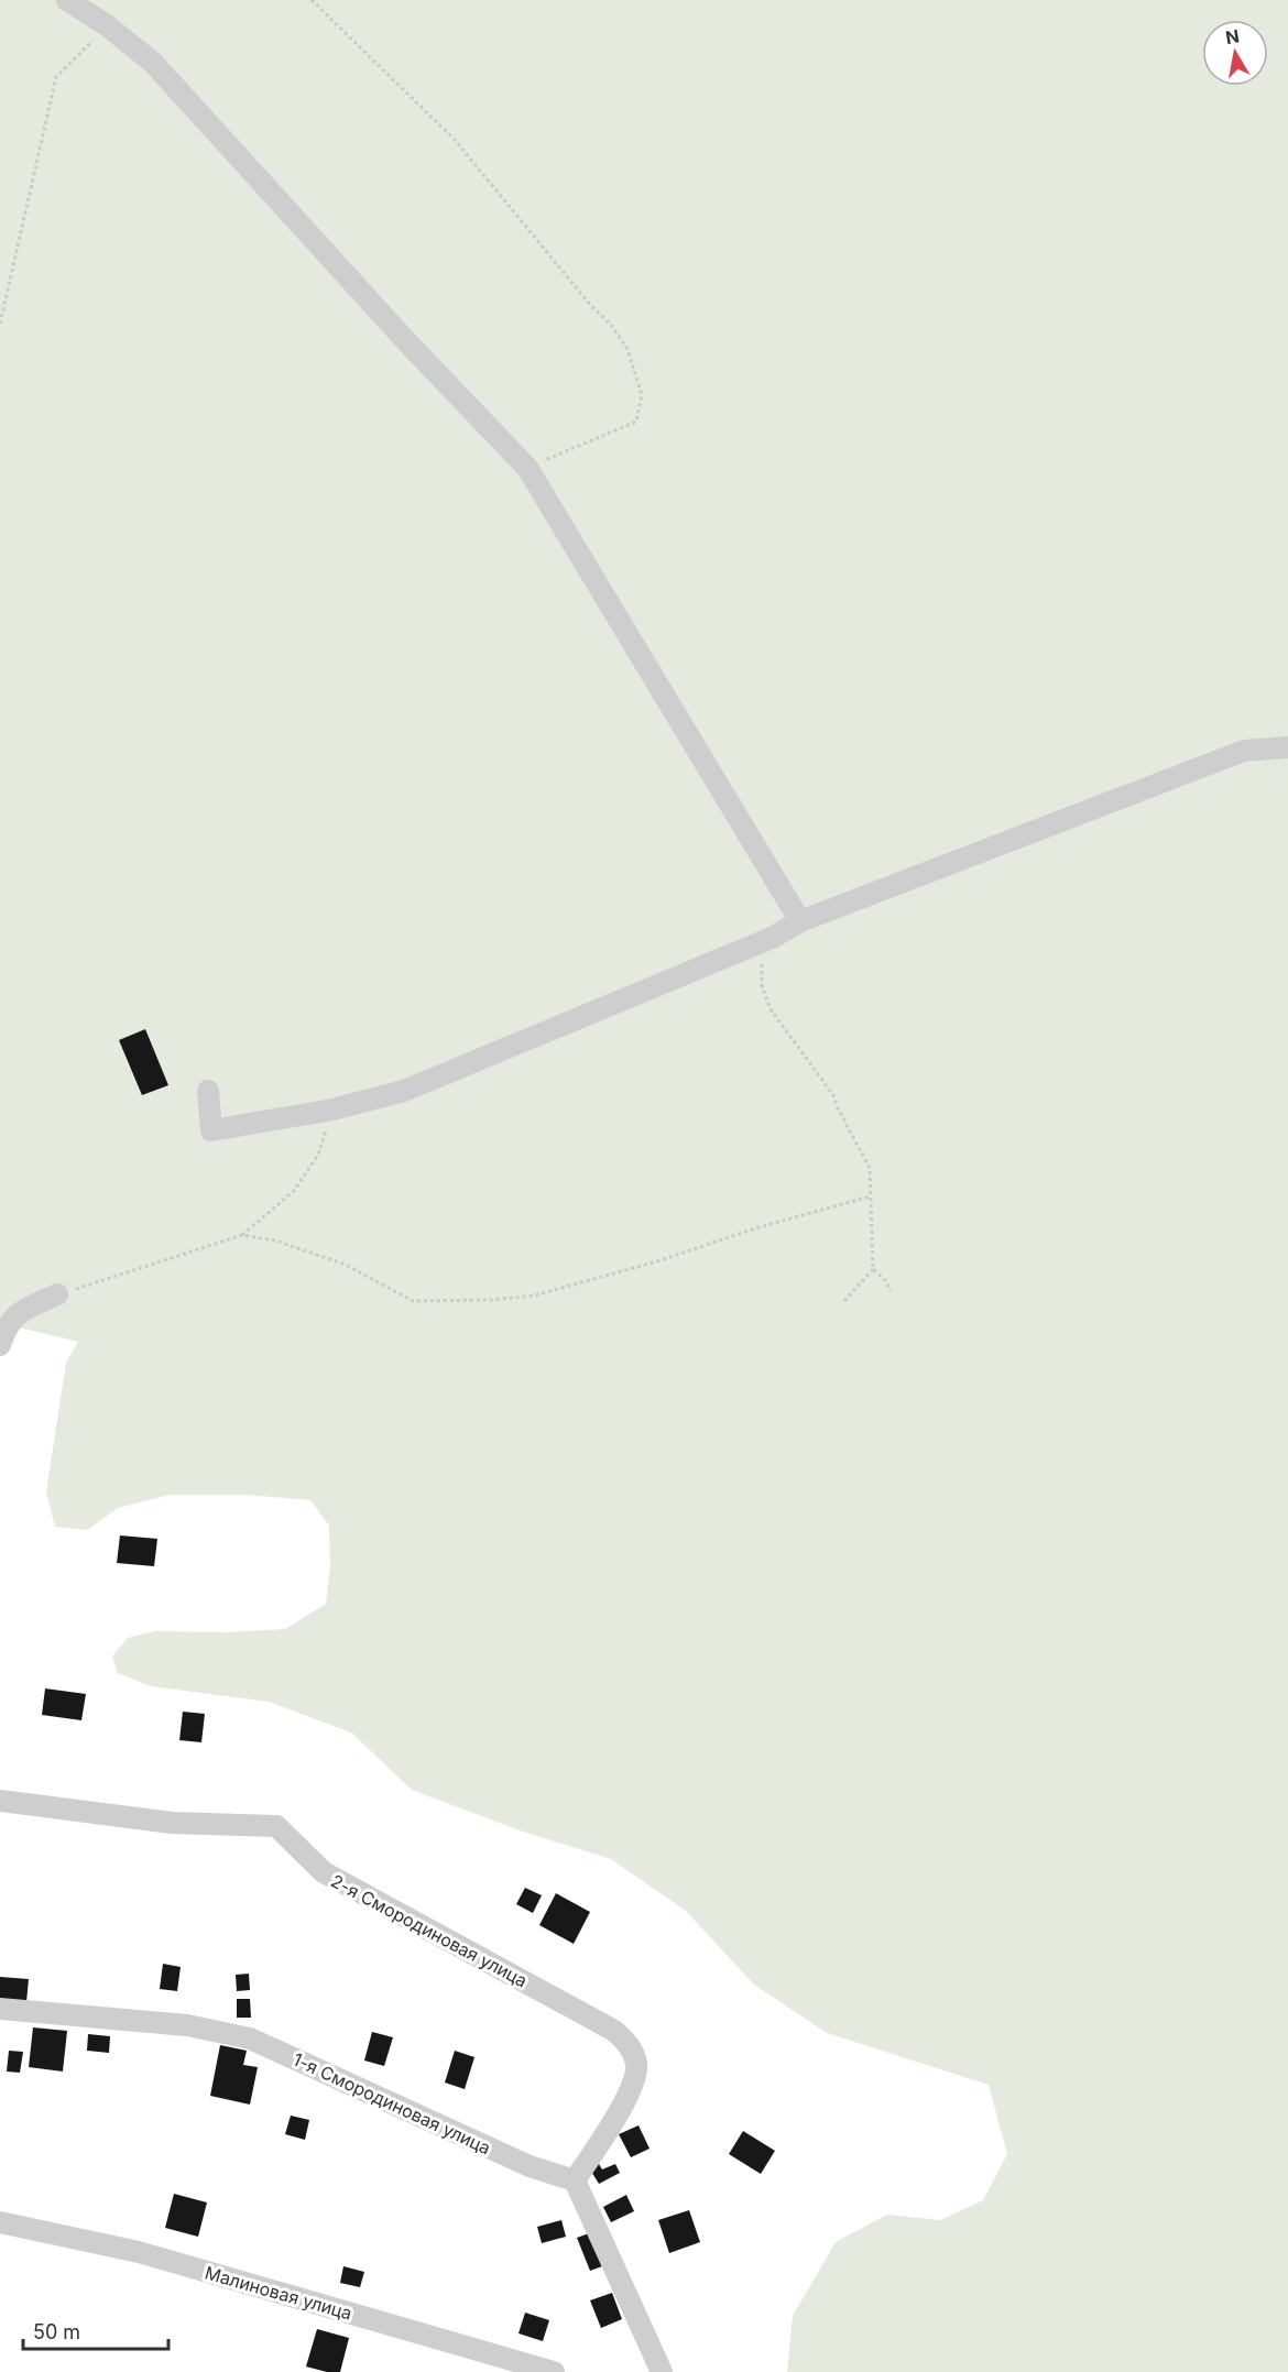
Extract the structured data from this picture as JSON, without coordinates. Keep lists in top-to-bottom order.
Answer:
{
  "streets": {
    "street": ["2-я Смородиновая улица", "1-я Смородиновая улица", "Малиновая улица"]
  },
  "crossings": [
    ["2-я Смородиновая улица", "1-я Смородиновая улица"]
  ],
  "scale_bar": "50 m",
  "north": "top"
}
